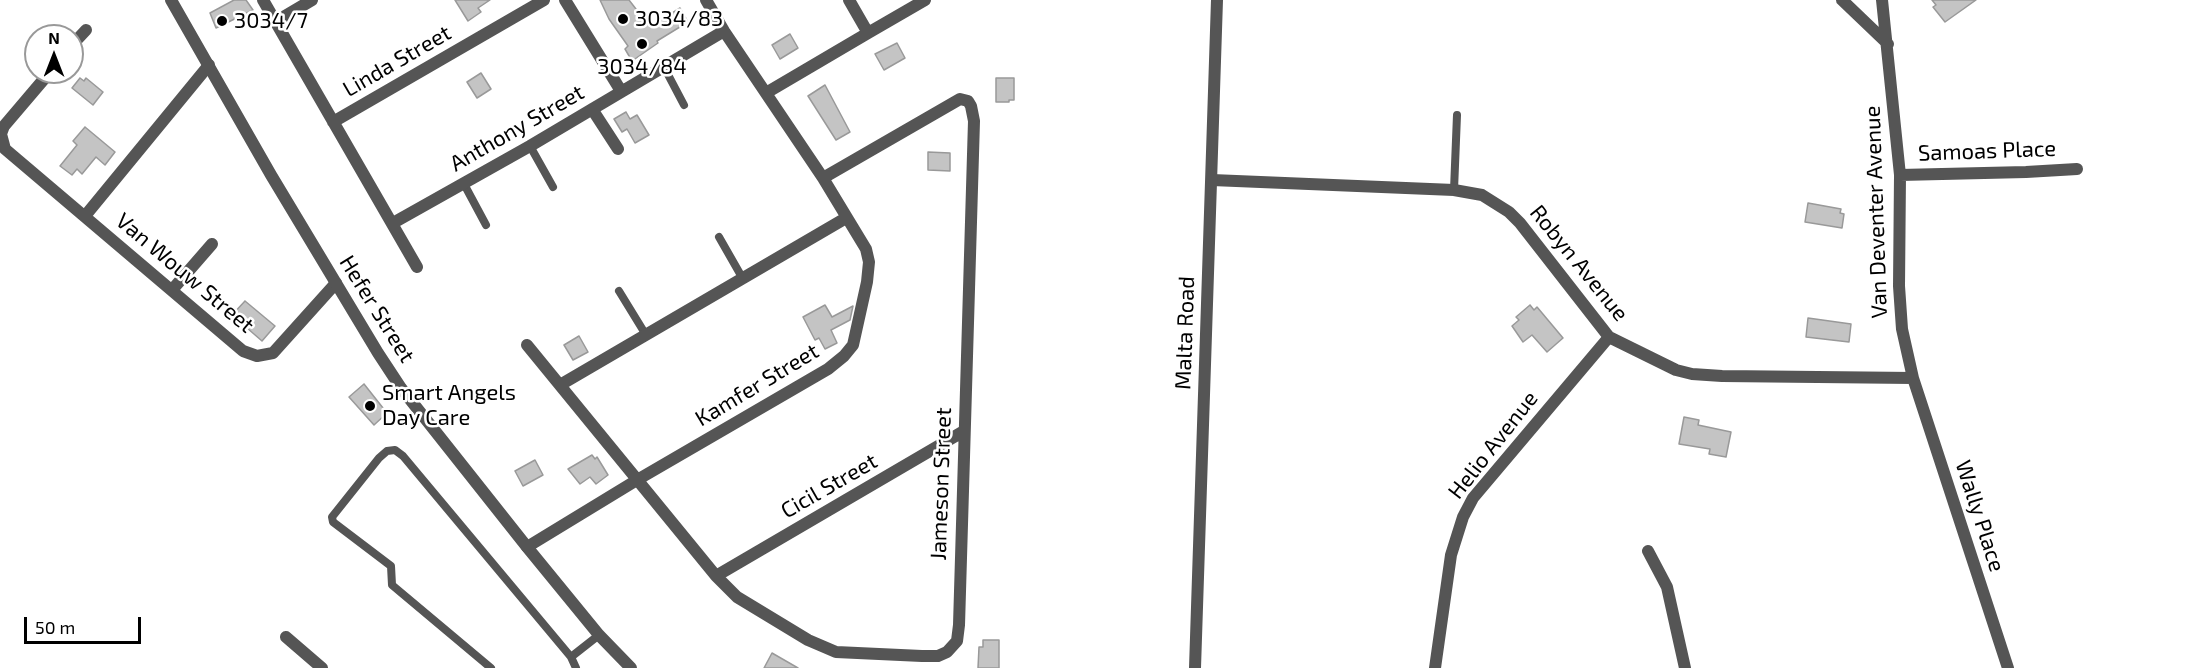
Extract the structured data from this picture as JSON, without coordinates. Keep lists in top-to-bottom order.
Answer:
{
  "streets": {
    "street": [
      "Linda Street",
      "Anthony Street",
      "Samoas Place",
      "Van Deventer Avenue",
      "Robyn Avenue",
      "Van Wouw Street",
      "Hefer Street",
      "Malta Road",
      "Kamfer Street",
      "Helio Avenue",
      "Jameson Street",
      "Cicil Street",
      "Wally Place"
    ]
  },
  "crossings": [
    ["Anthony Street", "Kamfer Street"],
    ["Samoas Place", "Van Deventer Avenue"],
    ["Van Deventer Avenue", "Robyn Avenue"],
    ["Van Deventer Avenue", "Wally Place"],
    ["Robyn Avenue", "Malta Road"],
    ["Robyn Avenue", "Helio Avenue"],
    ["Robyn Avenue", "Wally Place"],
    ["Van Wouw Street", "Hefer Street"],
    ["Hefer Street", "Kamfer Street"],
    ["Kamfer Street", "Jameson Street"],
    ["Jameson Street", "Cicil Street"]
  ],
  "places": [
    "3034/83",
    "3034/7",
    "3034/84",
    "Smart Angels Day Care"
  ],
  "scale_bar": "50 m",
  "north": "top"
}
